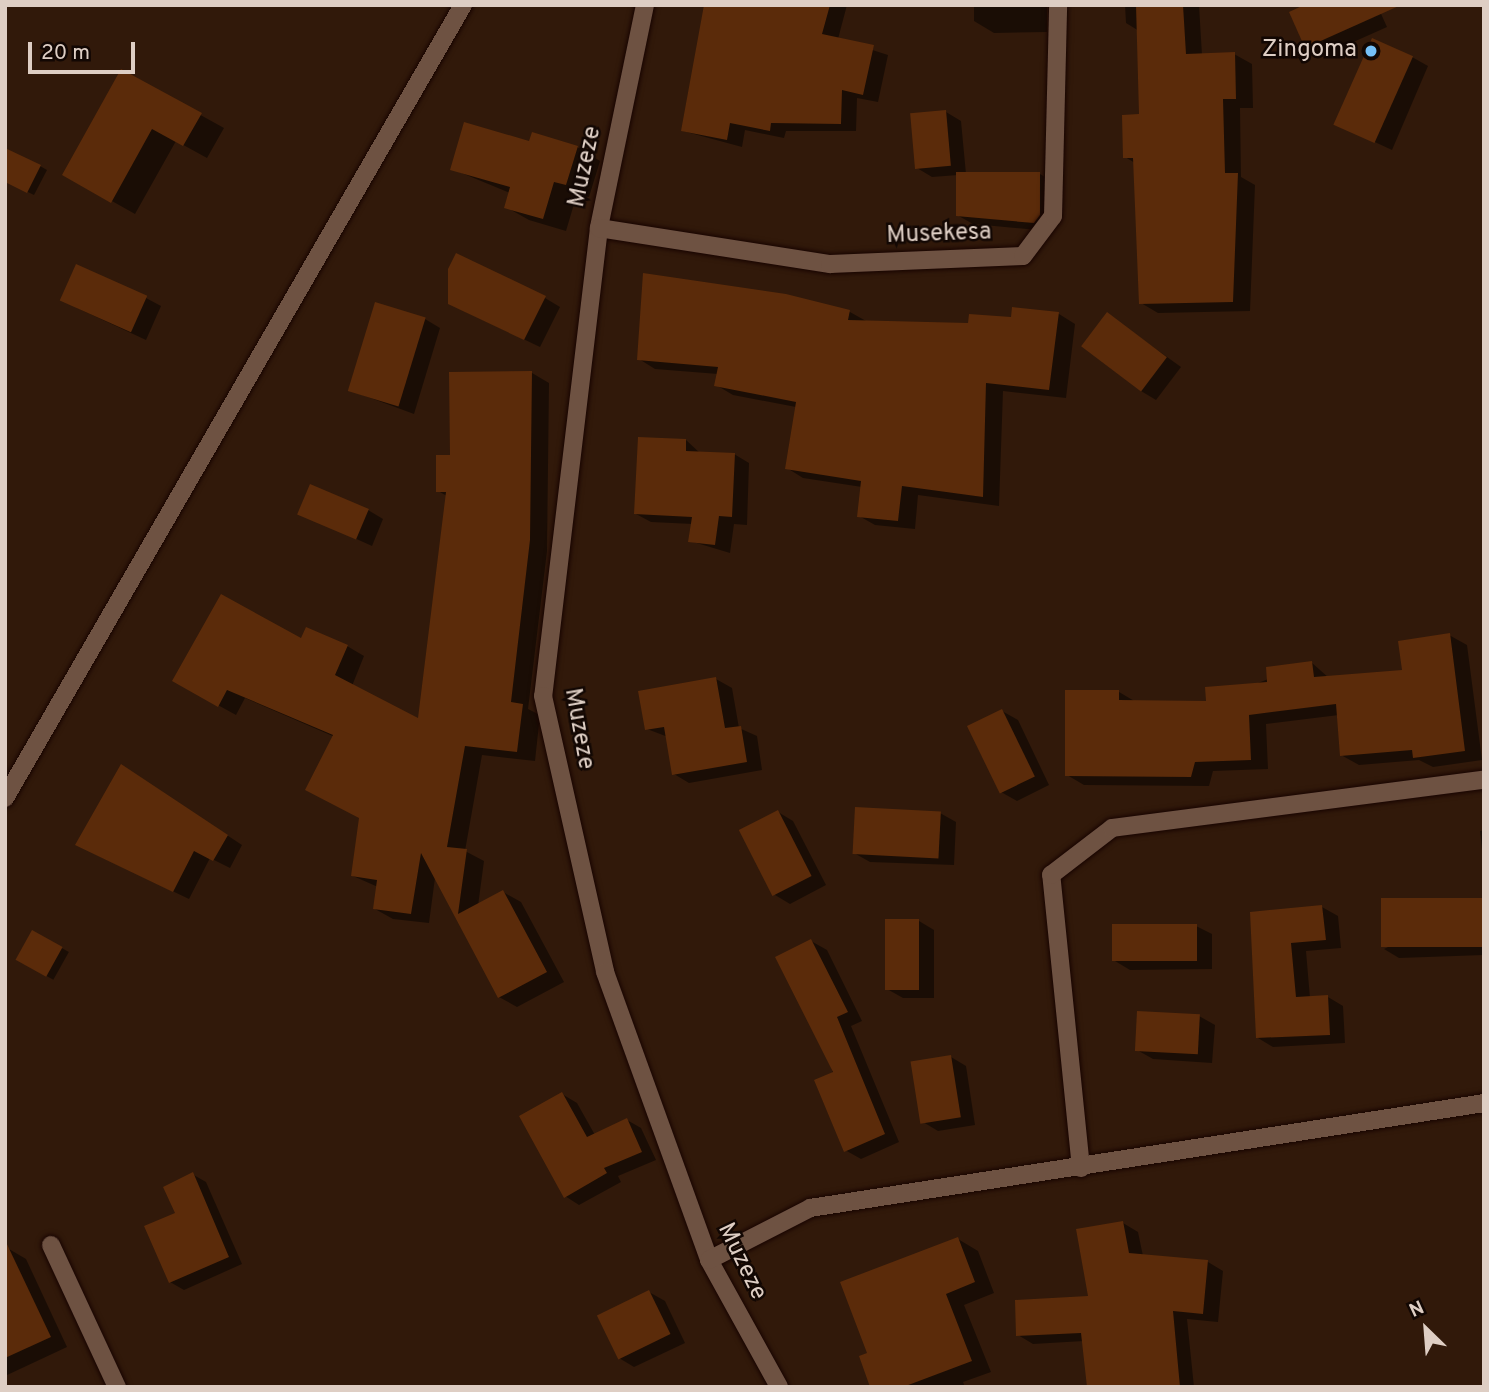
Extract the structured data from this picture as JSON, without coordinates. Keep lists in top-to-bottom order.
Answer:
{
  "streets": {
    "street": ["Muzeze", "Musekesa"]
  },
  "crossings": [
    ["Muzeze", "Musekesa"]
  ],
  "places": ["Zingoma"],
  "scale_bar": "20 m",
  "north": "top left"
}
